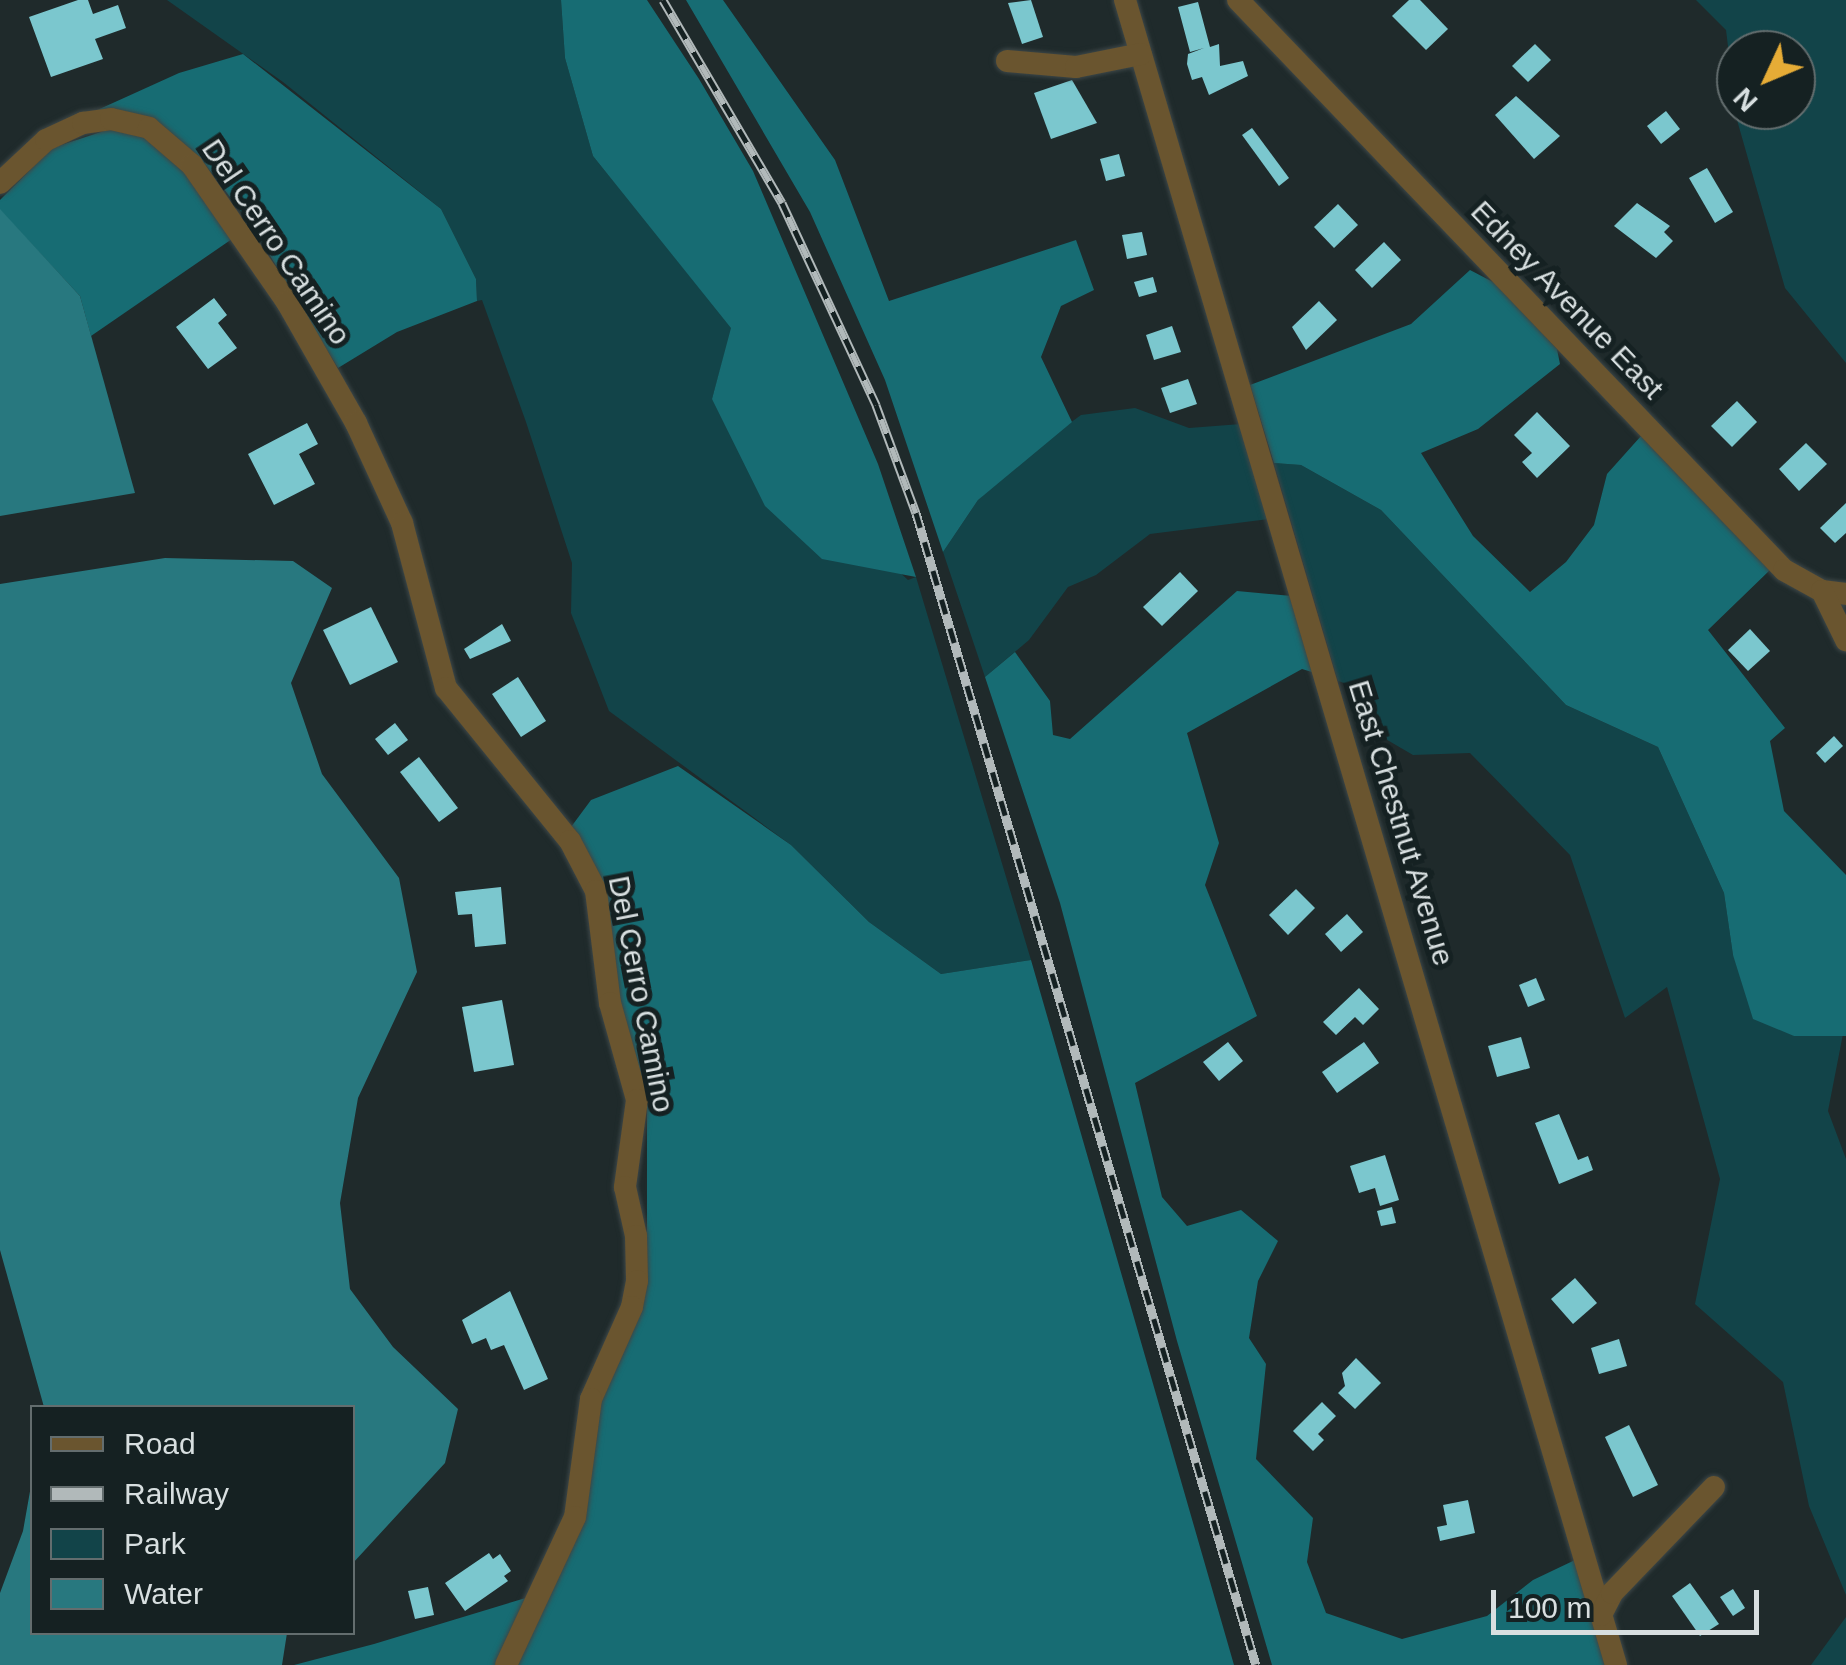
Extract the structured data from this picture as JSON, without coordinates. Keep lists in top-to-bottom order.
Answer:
{
  "streets": {
    "street": ["Del Cerro Camino", "Edney Avenue East", "East Chestnut Avenue"]
  },
  "legend": [
    "Road",
    "Railway",
    "Park",
    "Water"
  ],
  "scale_bar": "100 m",
  "north": "bottom left"
}
